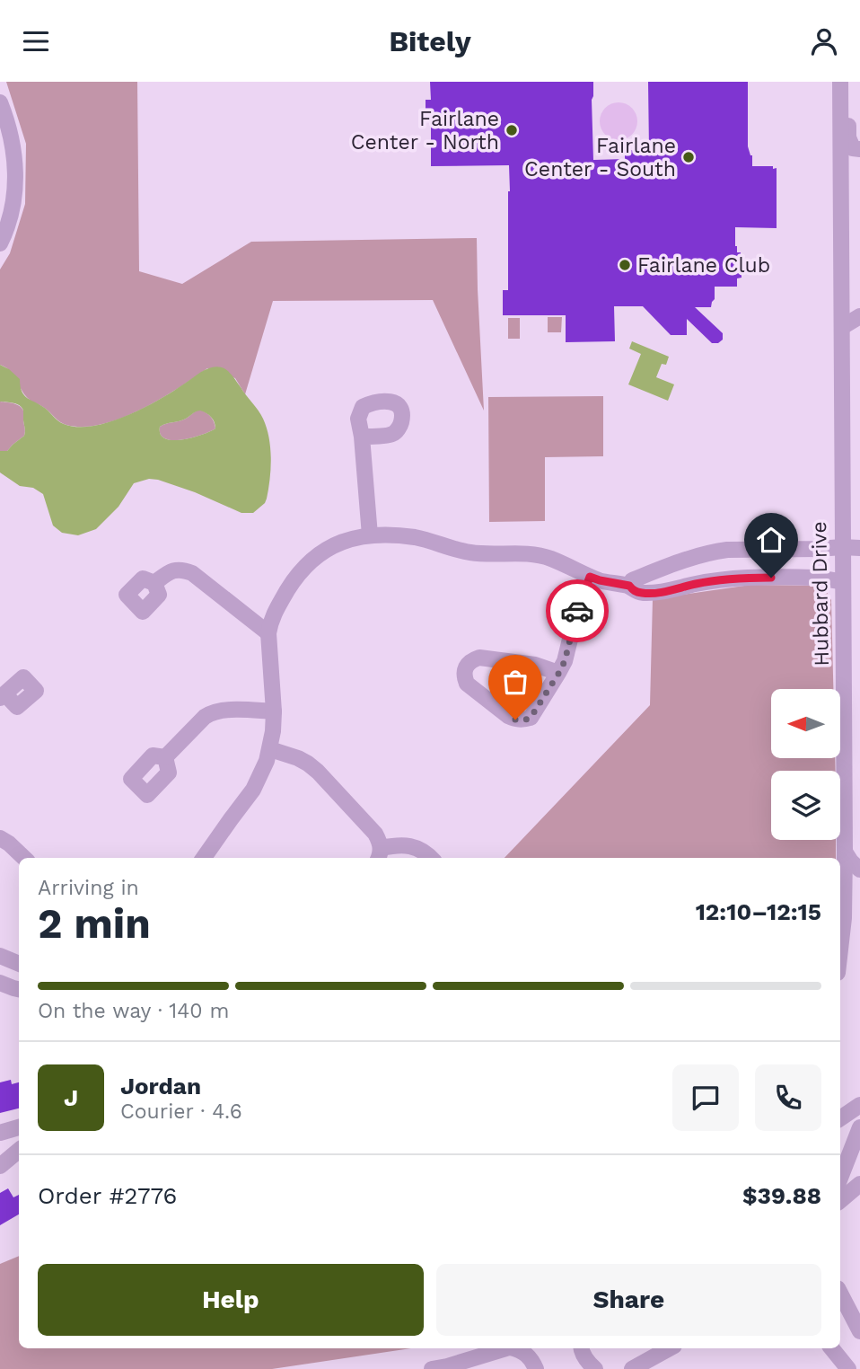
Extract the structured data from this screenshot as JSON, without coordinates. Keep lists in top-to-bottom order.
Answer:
{
  "streets": {
    "street": ["Hubbard Drive"]
  },
  "places": ["Fairlane Center - North", "Fairlane Center - South", "Fairlane Club"],
  "north": "left",
  "page": {
    "header": "Bitely",
    "heading": ["2 min", "Arriving in", "12:10–12:15"],
    "panel": [
      "Jordan",
      "Courier · 4.6",
      "Order #2776",
      "$39.88"
    ],
    "bar": "On the way · 140 m",
    "round": "J",
    "buttons": ["Help", "Share"]
  }
}
